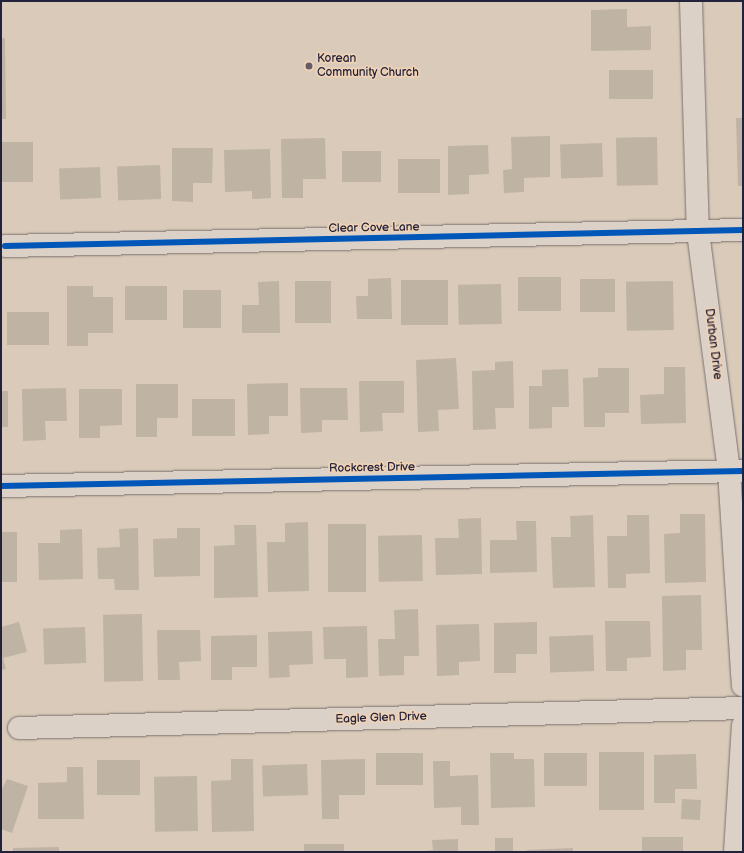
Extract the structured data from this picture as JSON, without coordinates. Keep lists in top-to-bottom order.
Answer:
{
  "streets": {
    "street": [
      "Clear Cove Lane",
      "Durban Drive",
      "Rockcrest Drive",
      "Eagle Glen Drive"
    ]
  },
  "crossings": [
    ["Clear Cove Lane", "Durban Drive"],
    ["Durban Drive", "Rockcrest Drive"]
  ],
  "places": ["Korean Community Church"]
}
